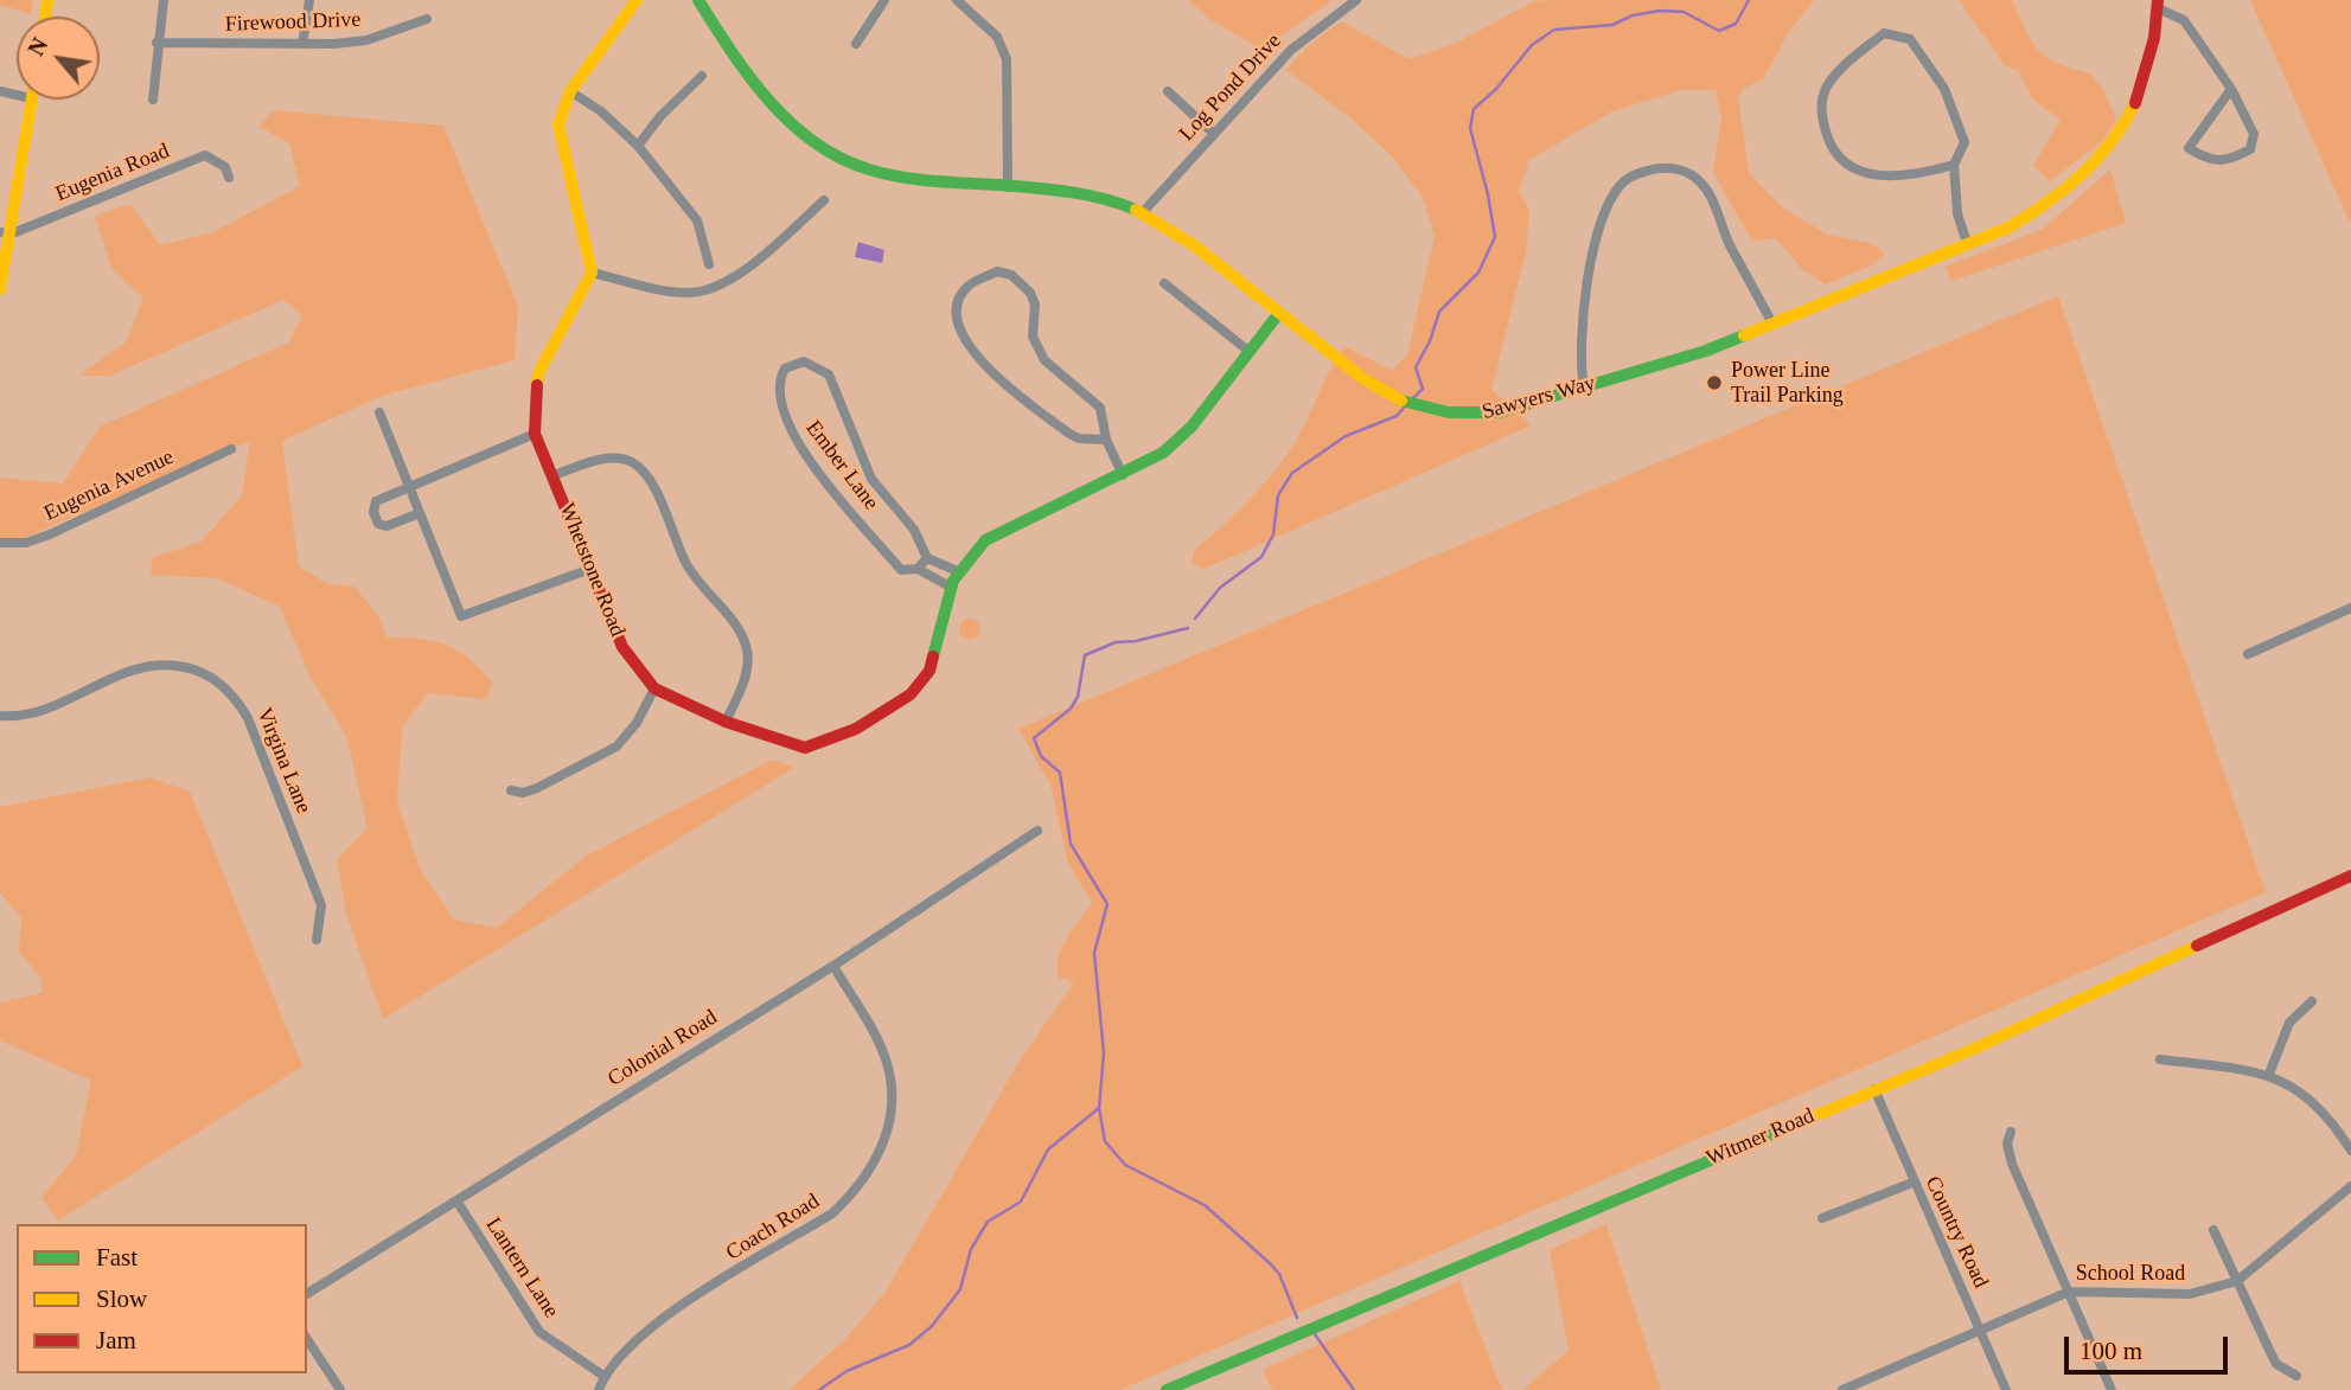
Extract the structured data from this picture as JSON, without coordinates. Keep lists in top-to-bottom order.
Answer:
{
  "streets": {
    "street": [
      "Firewood Drive",
      "Log Pond Drive",
      "Eugenia Road",
      "Sawyers Way",
      "Ember Lane",
      "Eugenia Avenue",
      "Whetstone Road",
      "Virgina Lane",
      "Colonial Road",
      "Witmer Road",
      "Coach Road",
      "Country Road",
      "Lantern Lane",
      "School Road"
    ]
  },
  "crossings": [
    ["Log Pond Drive", "Sawyers Way"],
    ["Sawyers Way", "Whetstone Road"],
    ["Ember Lane", "Whetstone Road"],
    ["Colonial Road", "Coach Road"],
    ["Colonial Road", "Lantern Lane"],
    ["Witmer Road", "Country Road"],
    ["Coach Road", "Lantern Lane"],
    ["Country Road", "School Road"]
  ],
  "places": ["Power Line Trail Parking"],
  "legend": ["Fast", "Slow", "Jam"],
  "scale_bar": "100 m",
  "north": "top left"
}
